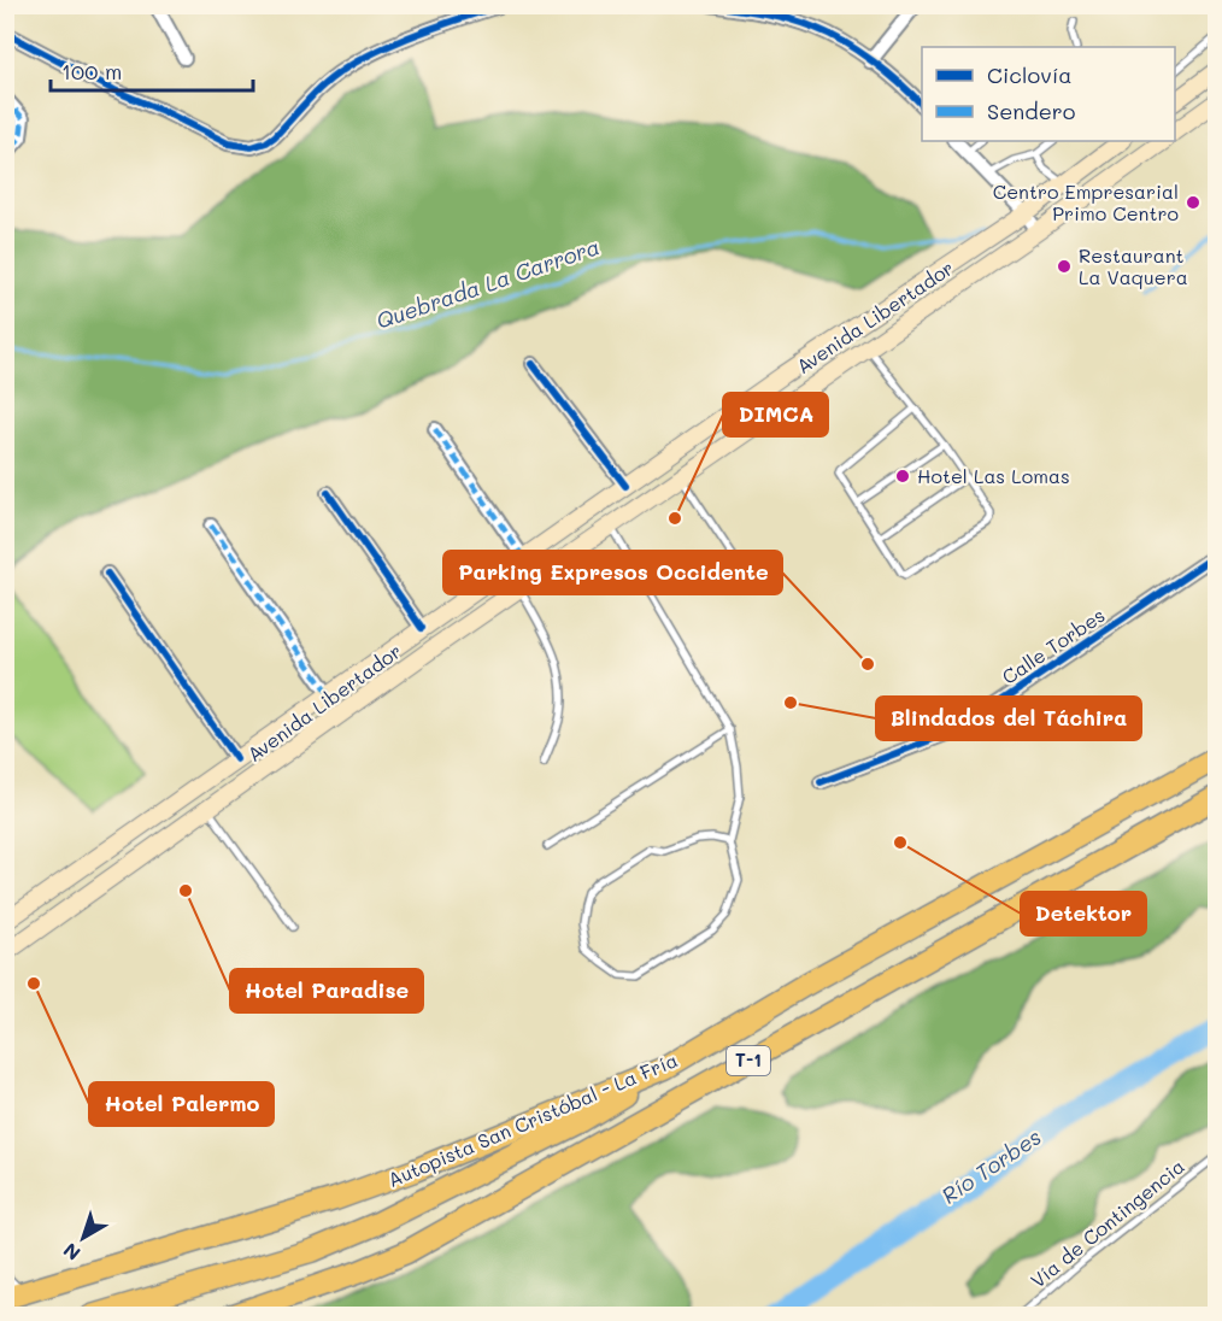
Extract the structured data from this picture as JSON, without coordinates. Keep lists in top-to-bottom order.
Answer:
{
  "streets": {
    "highway": ["T-1", "Autopista San Cristóbal - La Fría"],
    "main road": ["Avenida Libertador"],
    "street": ["Calle Torbes"],
    "lane": ["Vía de Contingencia"]
  },
  "water": ["Quebrada La Carrora", "Río Torbes"],
  "places": [
    "Centro Empresarial Primo Centro",
    "Restaurant La Vaquera",
    "Hotel Las Lomas",
    "DIMCA",
    "Parking Expresos Occidente",
    "Blindados del Táchira",
    "Detektor",
    "Hotel Paradise",
    "Hotel Palermo"
  ],
  "legend": ["Ciclovía", "Sendero"],
  "scale_bar": "100 m",
  "north": "bottom left"
}
